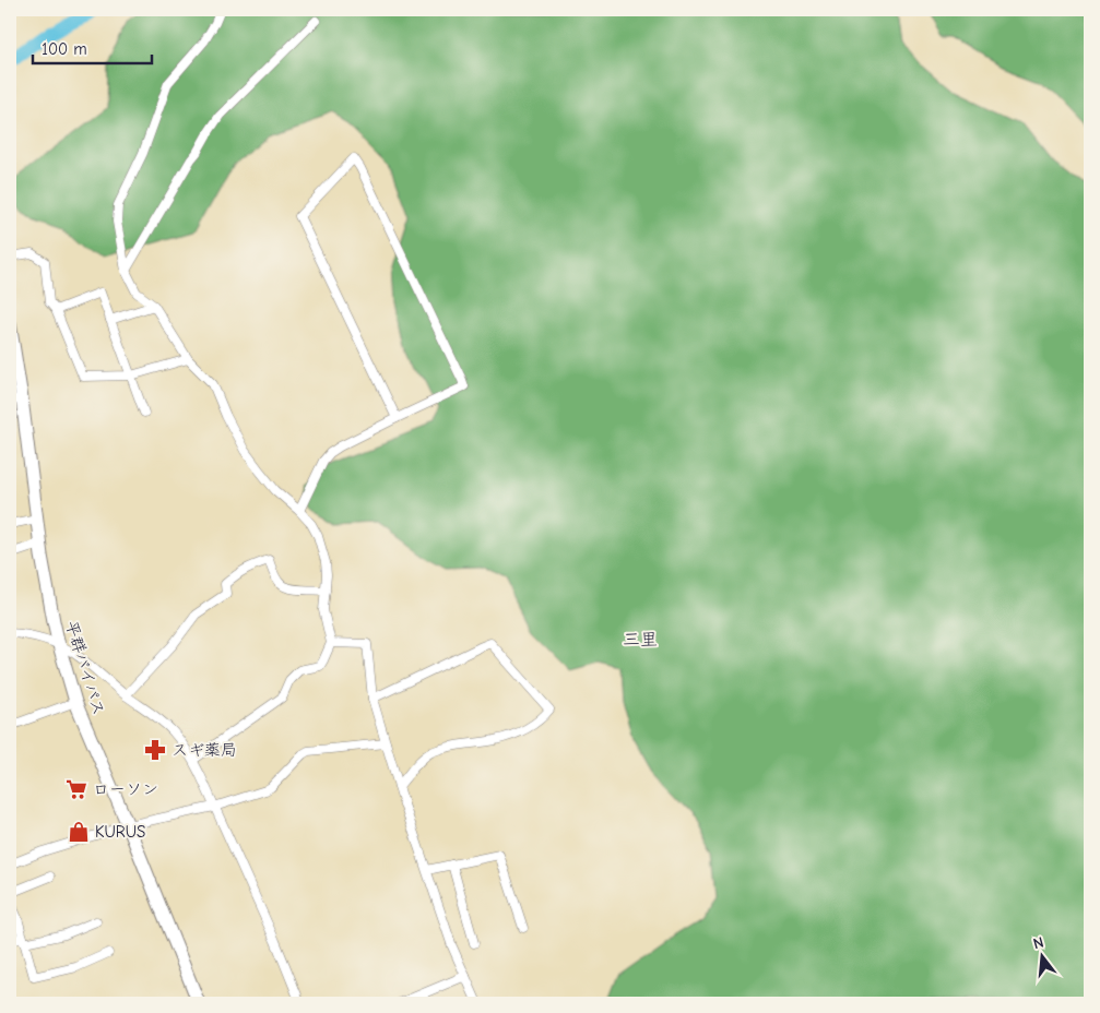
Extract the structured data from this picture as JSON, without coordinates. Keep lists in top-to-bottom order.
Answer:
{
  "streets": {
    "highway": ["平群バイパス"]
  },
  "districts": ["三里"],
  "places": {
    "pharmacy": ["スギ薬局"],
    "supermarket": ["ローソン"],
    "shop": ["KURUS"]
  },
  "scale_bar": "100 m",
  "north": "top"
}
